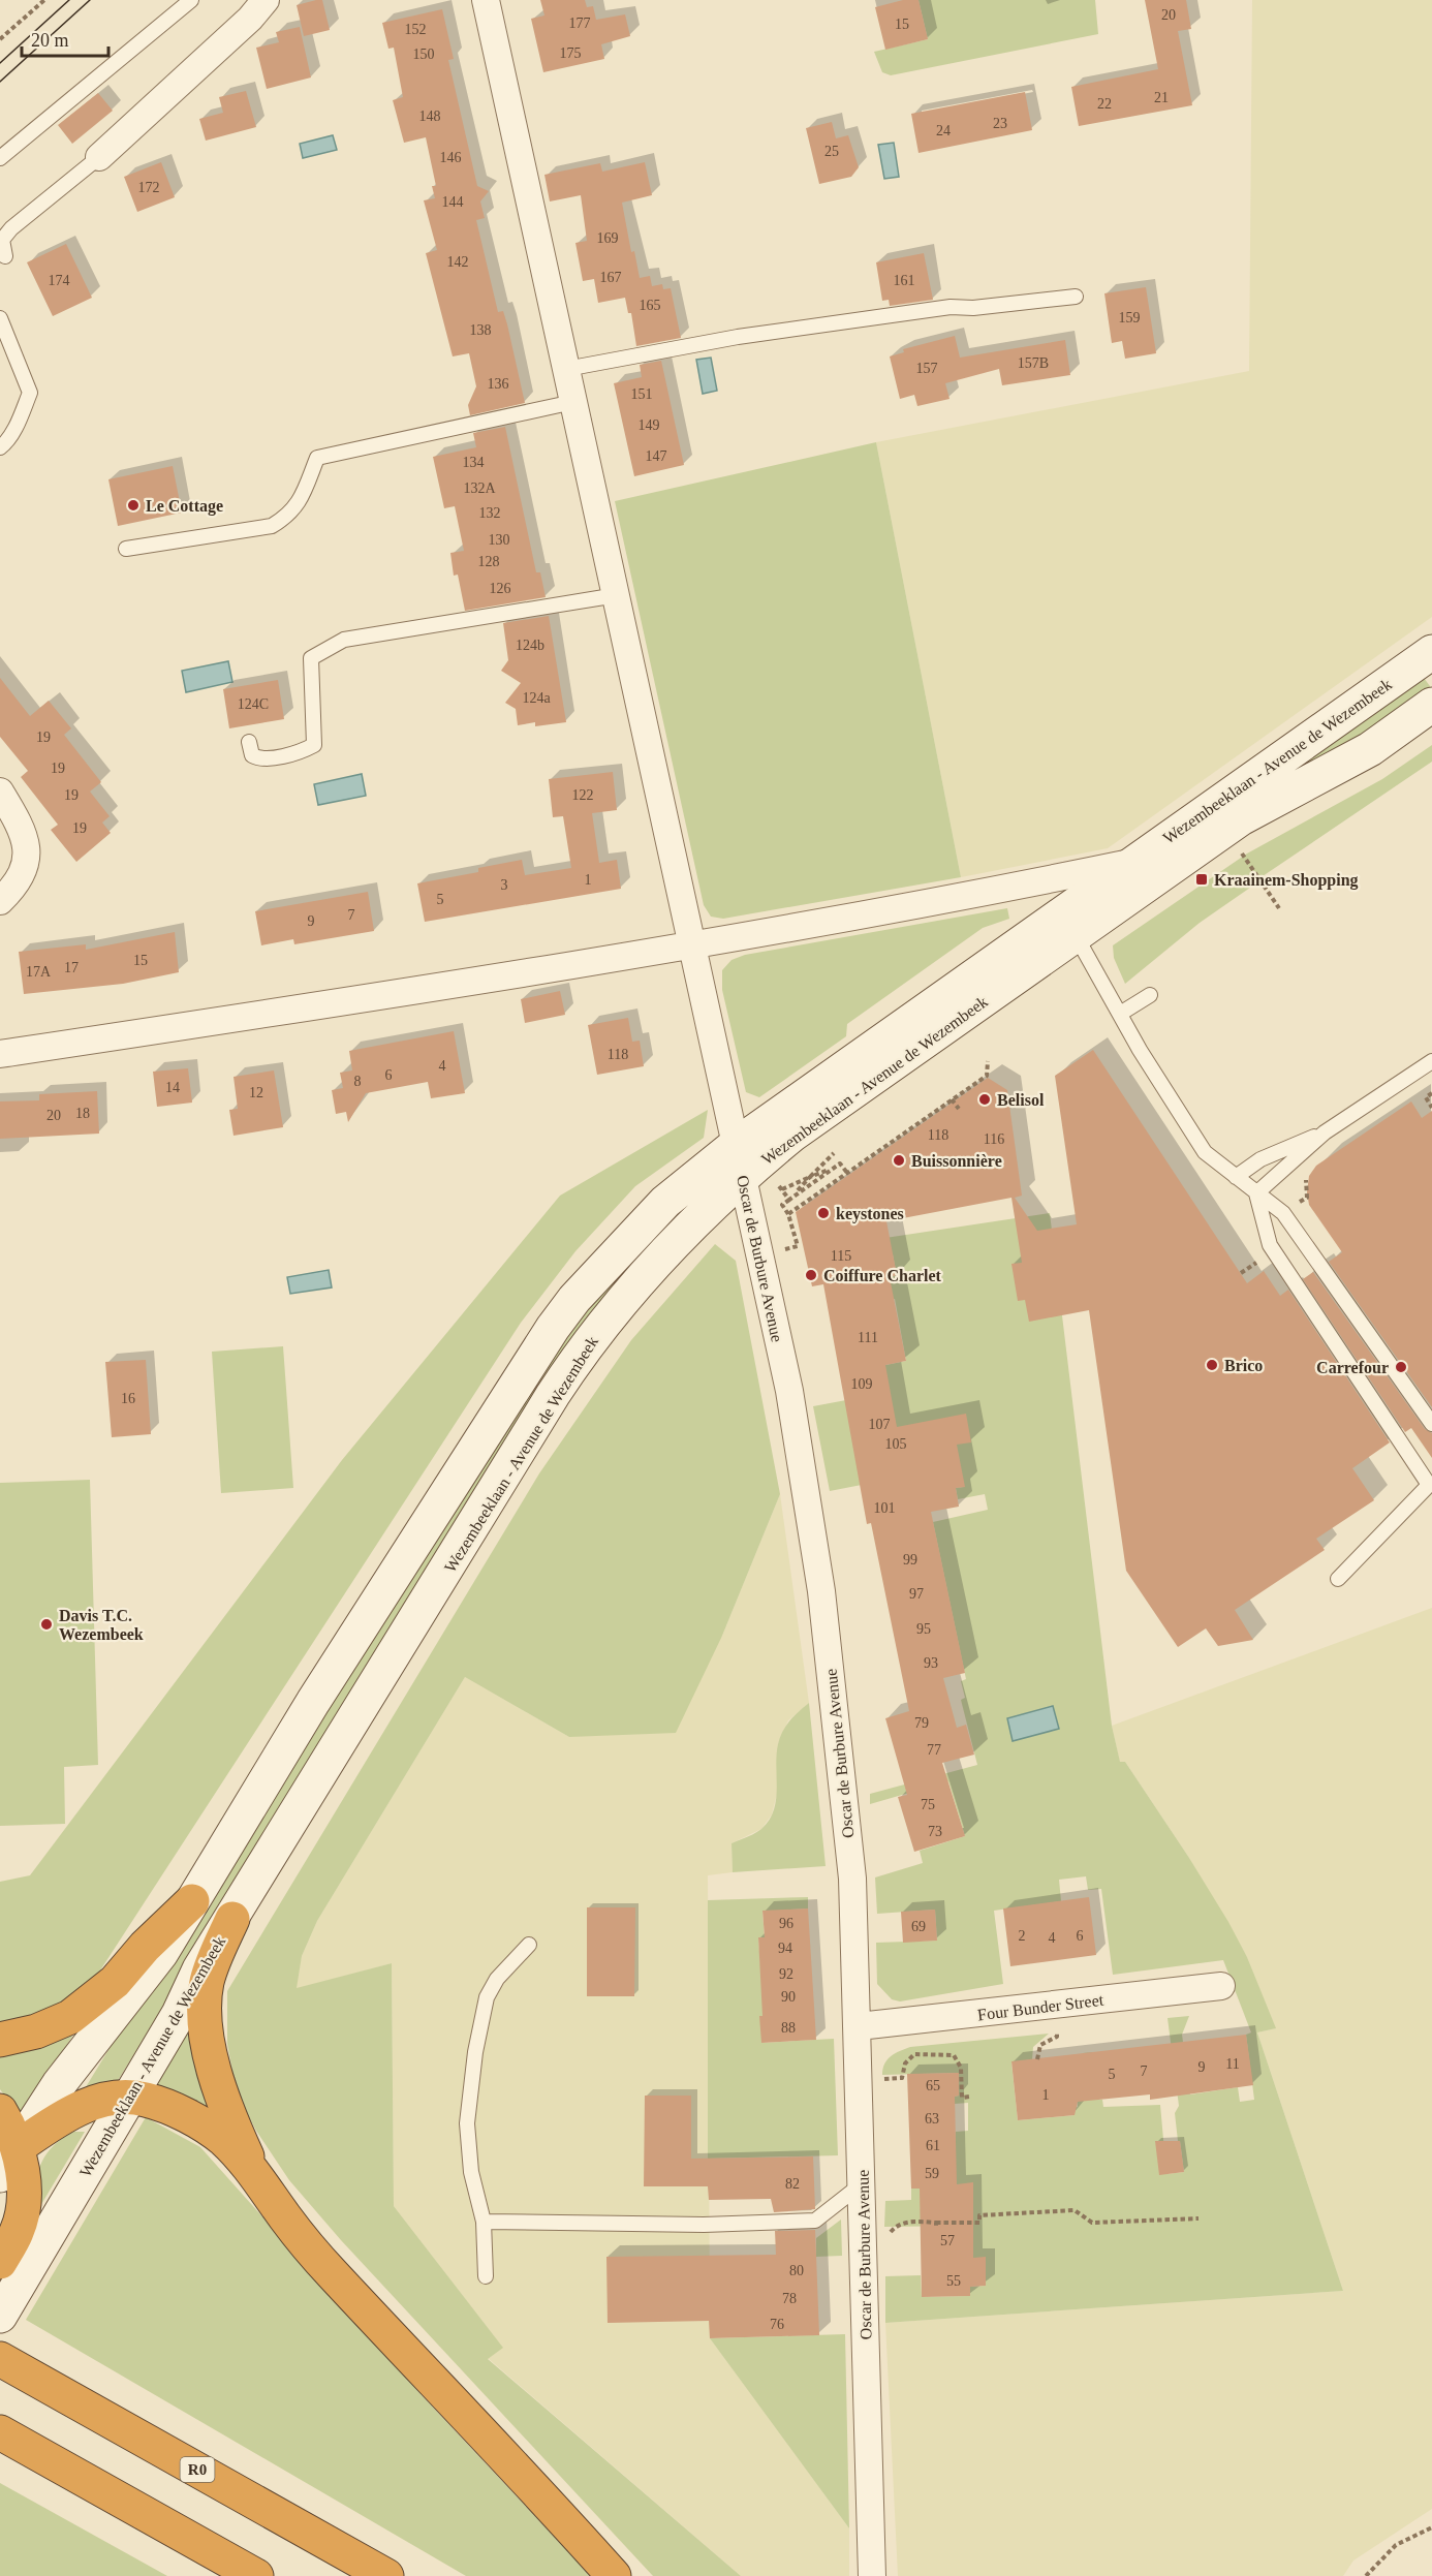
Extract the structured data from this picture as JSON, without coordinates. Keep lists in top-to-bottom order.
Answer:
{
  "streets": {
    "highway": ["R0"],
    "main road": ["Wezembeeklaan - Avenue de Wezembeek"],
    "street": ["Oscar de Burbure Avenue", "Four Bunder Street"]
  },
  "crossings": [
    ["Wezembeeklaan - Avenue de Wezembeek", "Oscar de Burbure Avenue"],
    ["Oscar de Burbure Avenue", "Four Bunder Street"]
  ],
  "places": {
    "other": [
      "Le Cottage",
      "Belisol",
      "Buissonnière",
      "keystones",
      "Coiffure Charlet",
      "Brico",
      "Carrefour",
      "Davis T.C. Wezembeek"
    ],
    "transit": ["Kraainem-Shopping"]
  },
  "house_numbers": [
    "20",
    "177",
    "15",
    "152",
    "175",
    "150",
    "21",
    "22",
    "148",
    "23",
    "24",
    "25",
    "146",
    "172",
    "144",
    "169",
    "142",
    "167",
    "174",
    "161",
    "165",
    "159",
    "138",
    "157B",
    "157",
    "136",
    "151",
    "149",
    "147",
    "134",
    "132A",
    "132",
    "130",
    "128",
    "126",
    "124b",
    "124a",
    "124C",
    "19",
    "19",
    "19",
    "122",
    "19",
    "1",
    "3",
    "5",
    "7",
    "9",
    "15",
    "17",
    "17A",
    "118",
    "4",
    "6",
    "8",
    "14",
    "12",
    "18",
    "20",
    "118",
    "116",
    "115",
    "111",
    "109",
    "16",
    "107",
    "105",
    "101",
    "99",
    "97",
    "95",
    "93",
    "79",
    "77",
    "75",
    "73",
    "96",
    "69",
    "2",
    "6",
    "4",
    "94",
    "92",
    "90",
    "88",
    "11",
    "9",
    "7",
    "5",
    "65",
    "1",
    "63",
    "61",
    "59",
    "82",
    "57",
    "80",
    "55",
    "78",
    "76"
  ],
  "scale_bar": "20 m"
}
